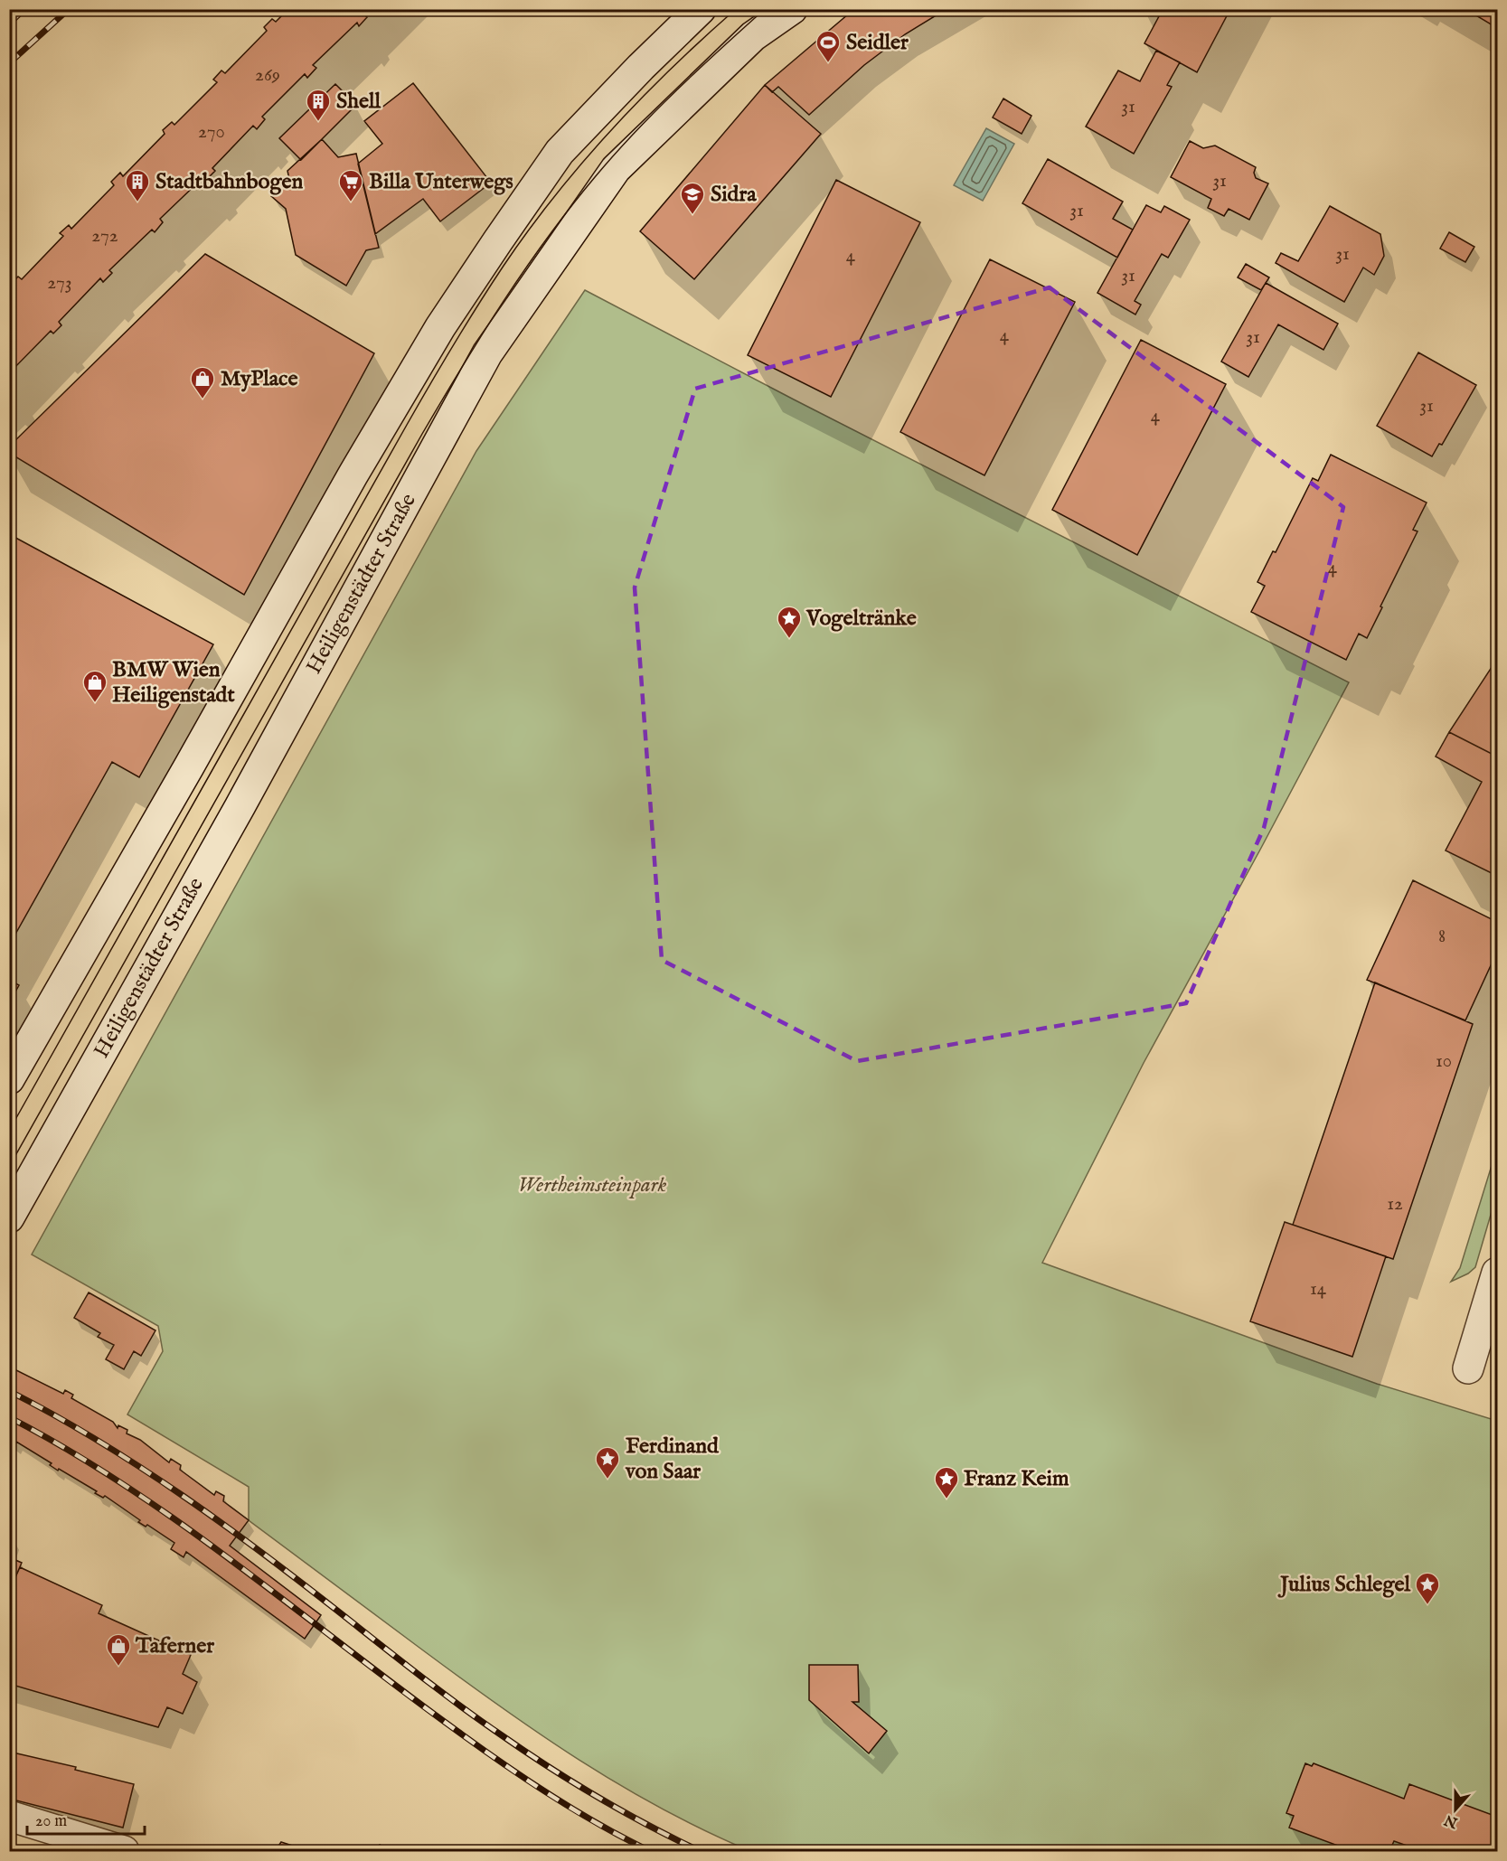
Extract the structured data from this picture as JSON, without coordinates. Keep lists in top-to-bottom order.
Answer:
{
  "streets": {
    "main road": ["Heiligenstädter Straße"]
  },
  "parks": ["Wertheimsteinpark"],
  "places": {
    "sports": ["Seidler"],
    "building": ["Shell", "Stadtbahnbogen"],
    "supermarket": ["Billa Unterwegs"],
    "school or university": ["Sidra"],
    "shop": ["MyPlace", "BMW Wien Heiligenstadt", "Taferner"],
    "place": [
      "Vogeltränke",
      "Ferdinand von Saar",
      "Franz Keim",
      "Julius Schlegel"
    ]
  },
  "house_numbers": [
    "269",
    "31",
    "270",
    "31",
    "31",
    "272",
    "31",
    "4",
    "31",
    "273",
    "4",
    "31",
    "31",
    "4",
    "4",
    "8",
    "10",
    "12",
    "14"
  ],
  "scale_bar": "20 m",
  "north": "bottom"
}
